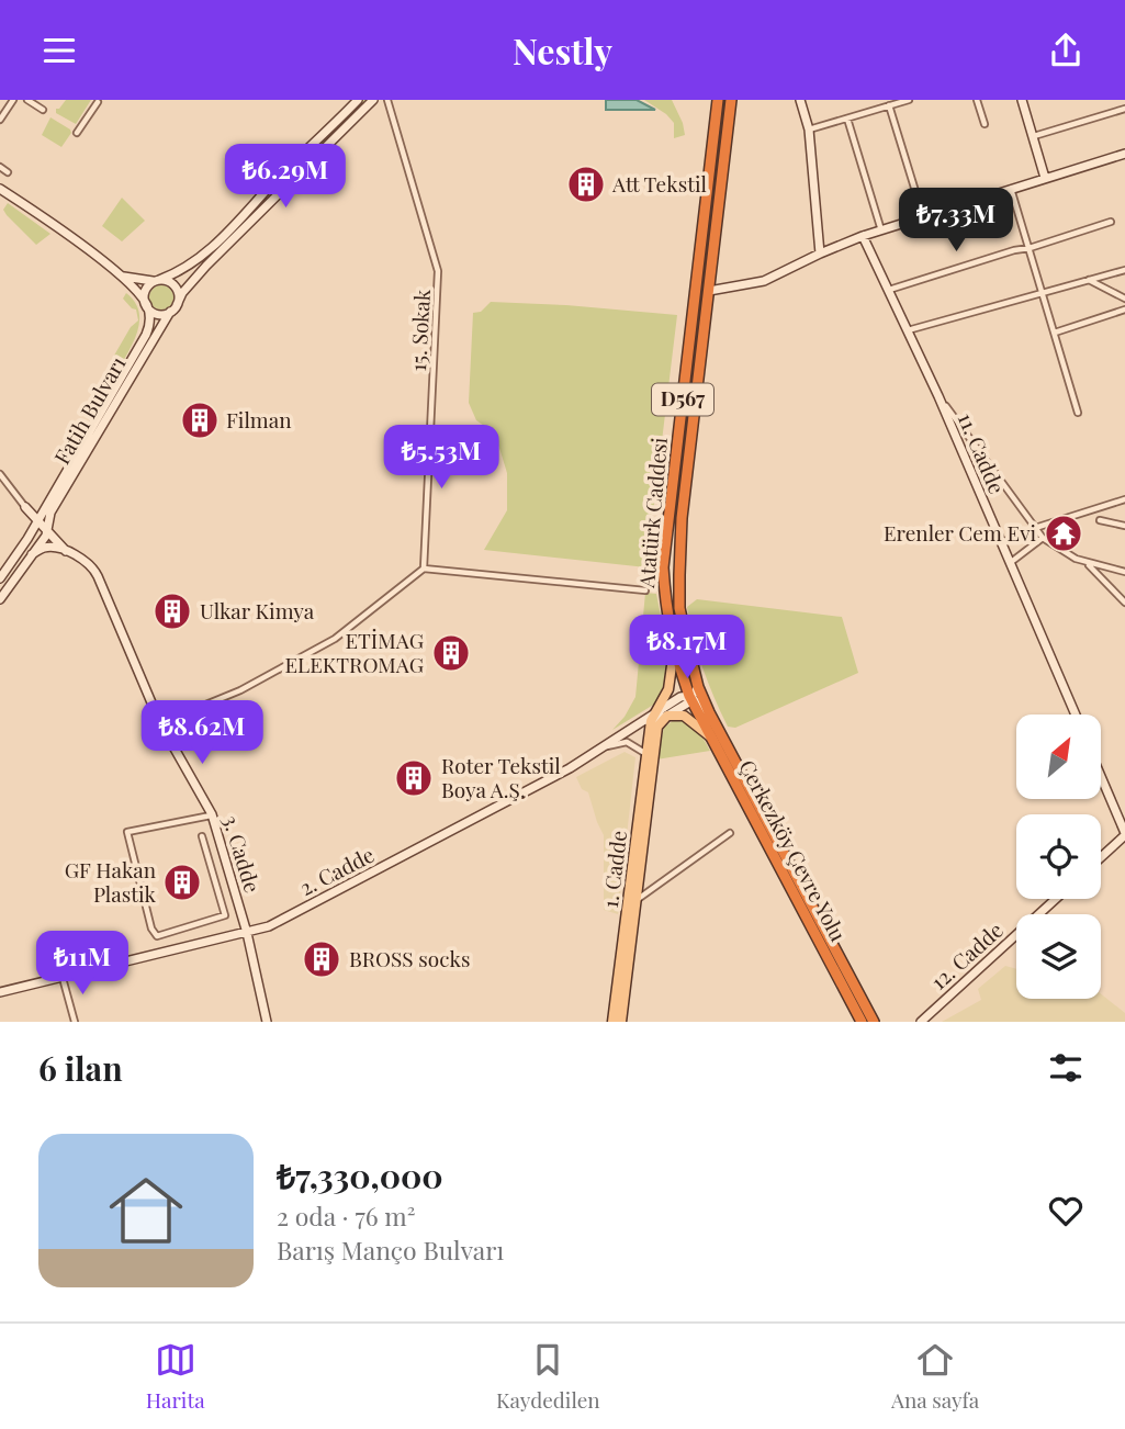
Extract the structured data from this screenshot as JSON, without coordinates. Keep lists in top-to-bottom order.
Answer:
{
  "streets": {
    "highway": ["D567", "Atatürk Caddesi", "Çerkezköy Çevre Yolu"],
    "main road": ["1. Cadde"],
    "street": [
      "15. Sokak",
      "Fatih Bulvarı",
      "11. Cadde",
      "3. Cadde",
      "2. Cadde",
      "12. Cadde"
    ]
  },
  "crossings": [
    ["Fatih Bulvarı", "3. Cadde"],
    ["Atatürk Caddesi", "Çerkezköy Çevre Yolu"],
    ["Atatürk Caddesi", "2. Cadde"],
    ["Çerkezköy Çevre Yolu", "2. Cadde"],
    ["3. Cadde", "2. Cadde"]
  ],
  "places": {
    "building": [
      "Att Tekstil",
      "Filman",
      "Ulkar Kimya",
      "ETİMAG ELEKTROMAG",
      "Roter Tekstil Boya A.Ş.",
      "GF Hakan Plastik",
      "BROSS socks"
    ],
    "temple": ["Erenler Cem Evi"]
  },
  "north": "top right",
  "page": {
    "header": "Nestly",
    "price": [
      "₺6.29M",
      "₺7.33M",
      "₺5.53M",
      "₺8.17M",
      "₺8.62M",
      "₺11M"
    ],
    "heading": "6 ilan",
    "list": [
      {
        "name": "₺7,330,000",
        "note": "2 oda · 76 m² · Barış Manço Bulvarı"
      }
    ],
    "tabs": ["Harita", "Kaydedilen", "Ana sayfa"]
  }
}
